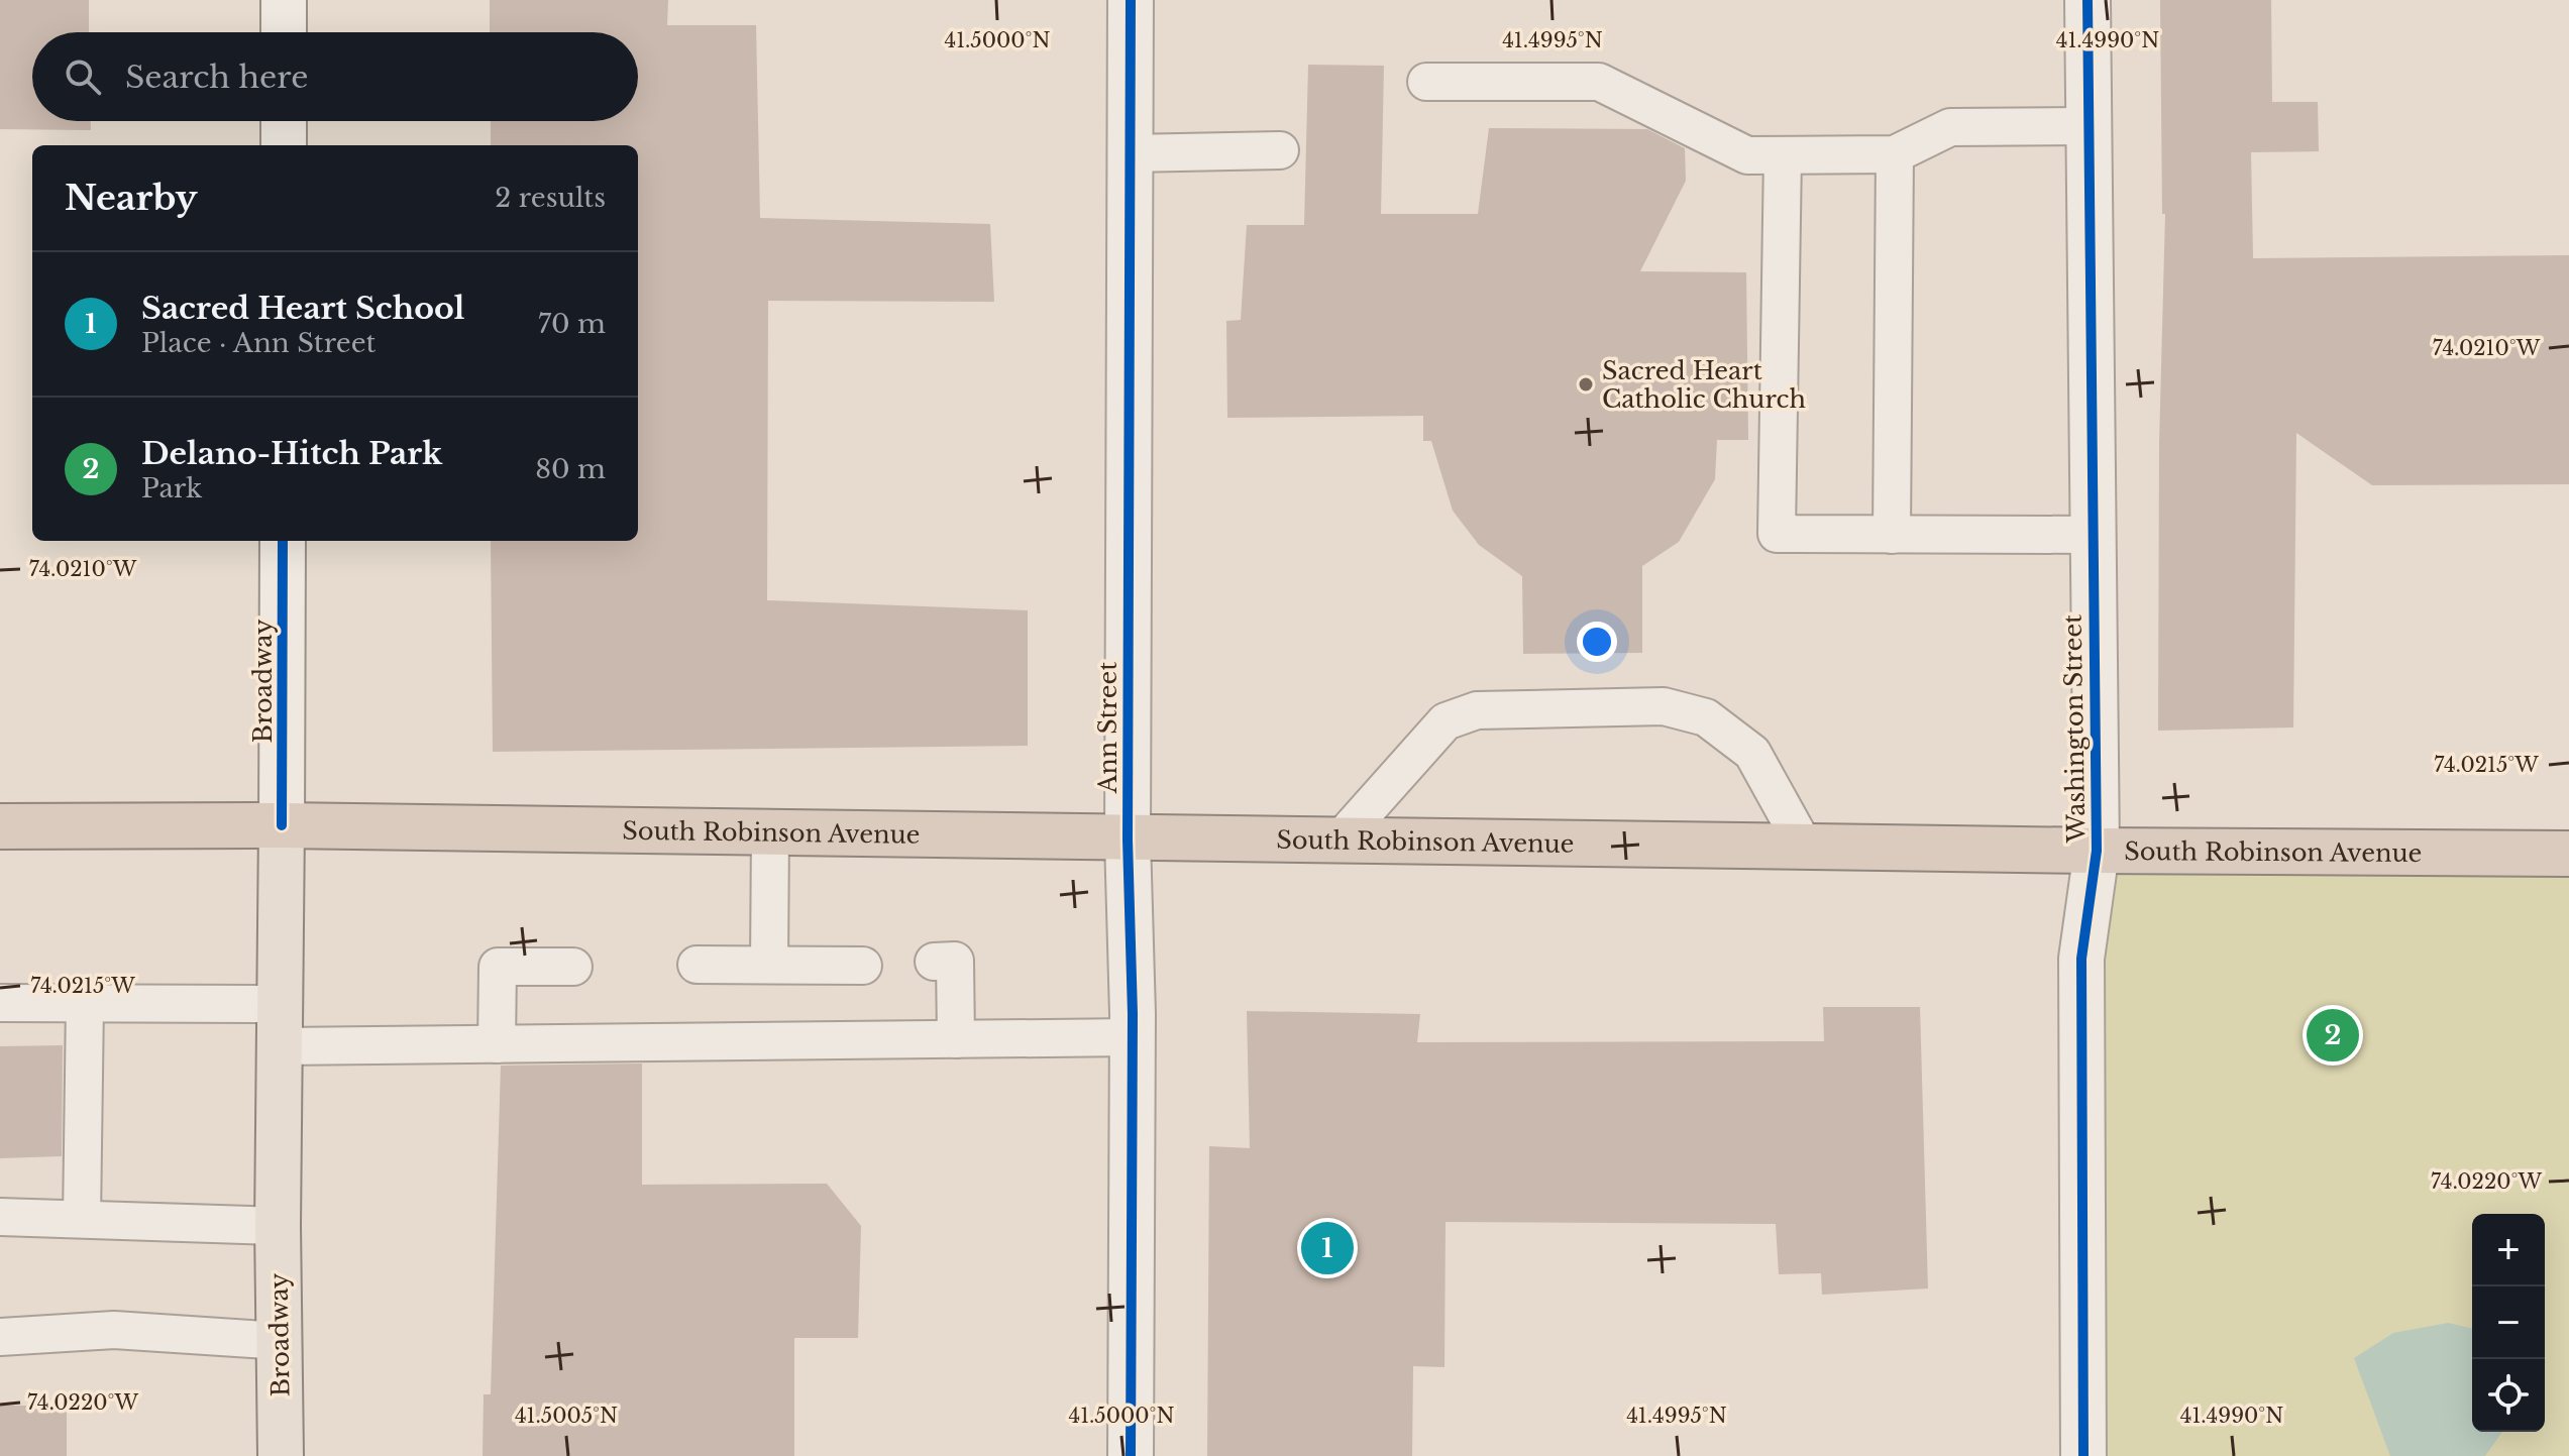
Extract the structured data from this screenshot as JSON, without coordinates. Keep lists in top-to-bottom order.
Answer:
{
  "streets": {
    "highway": ["South Robinson Avenue"],
    "main road": ["Broadway"],
    "street": ["Ann Street", "Washington Street"]
  },
  "crossings": [
    ["Broadway", "South Robinson Avenue"],
    ["Ann Street", "South Robinson Avenue"],
    ["Washington Street", "South Robinson Avenue"]
  ],
  "places": ["Sacred Heart Catholic Church"],
  "page": {
    "search": "Search here",
    "heading": ["Nearby", "2 results"],
    "list": [
      {
        "mark": "1",
        "name": "Sacred Heart School",
        "note": "Place · Ann Street",
        "value": "70 m"
      },
      {
        "mark": "2",
        "name": "Delano-Hitch Park",
        "note": "Park",
        "value": "80 m"
      }
    ],
    "pins": ["2", "1"],
    "map_buttons": ["+", "−"]
  },
  "coordinates": [
    "41.5000°N",
    "41.4995°N",
    "41.4990°N",
    "74.0210°W",
    "74.0215°W",
    "74.0220°W",
    "41.5005°N"
  ]
}
